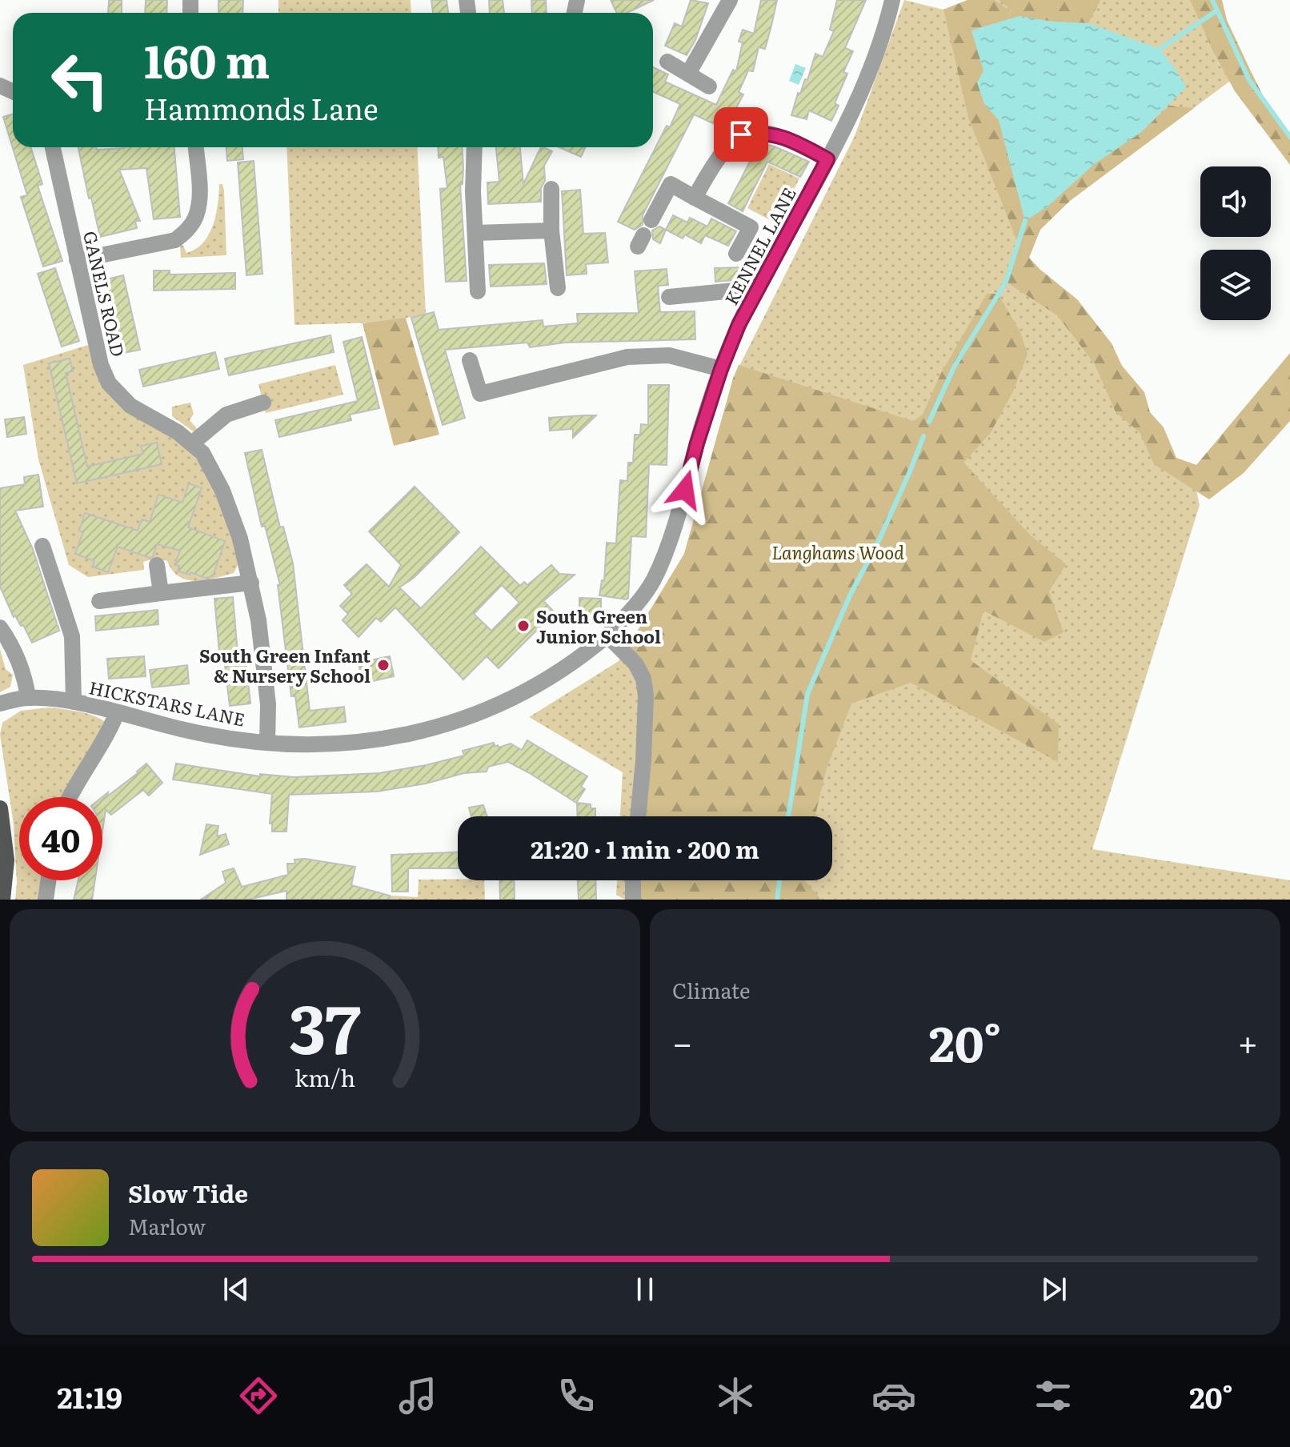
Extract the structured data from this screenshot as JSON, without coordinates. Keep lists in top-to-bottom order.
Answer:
{
  "streets": {
    "street": ["KENNEL LANE", "GANELS ROAD", "HICKSTARS LANE"]
  },
  "crossings": [
    ["KENNEL LANE", "HICKSTARS LANE"],
    ["GANELS ROAD", "HICKSTARS LANE"]
  ],
  "parks": ["Langhams Wood"],
  "places": ["South Green Junior School", "South Green Infant & Nursery School"],
  "page": {
    "turn": ["160 m", "Hammonds Lane"],
    "limit": "40",
    "trip": "21:20 · 1 min · 200 m",
    "tile": "Climate",
    "heat": ["−", "20°", "+"],
    "song": ["Slow Tide", "Marlow"],
    "tabs": ["21:19", "20°"],
    "gauge": ["37", "km/h"]
  }
}
